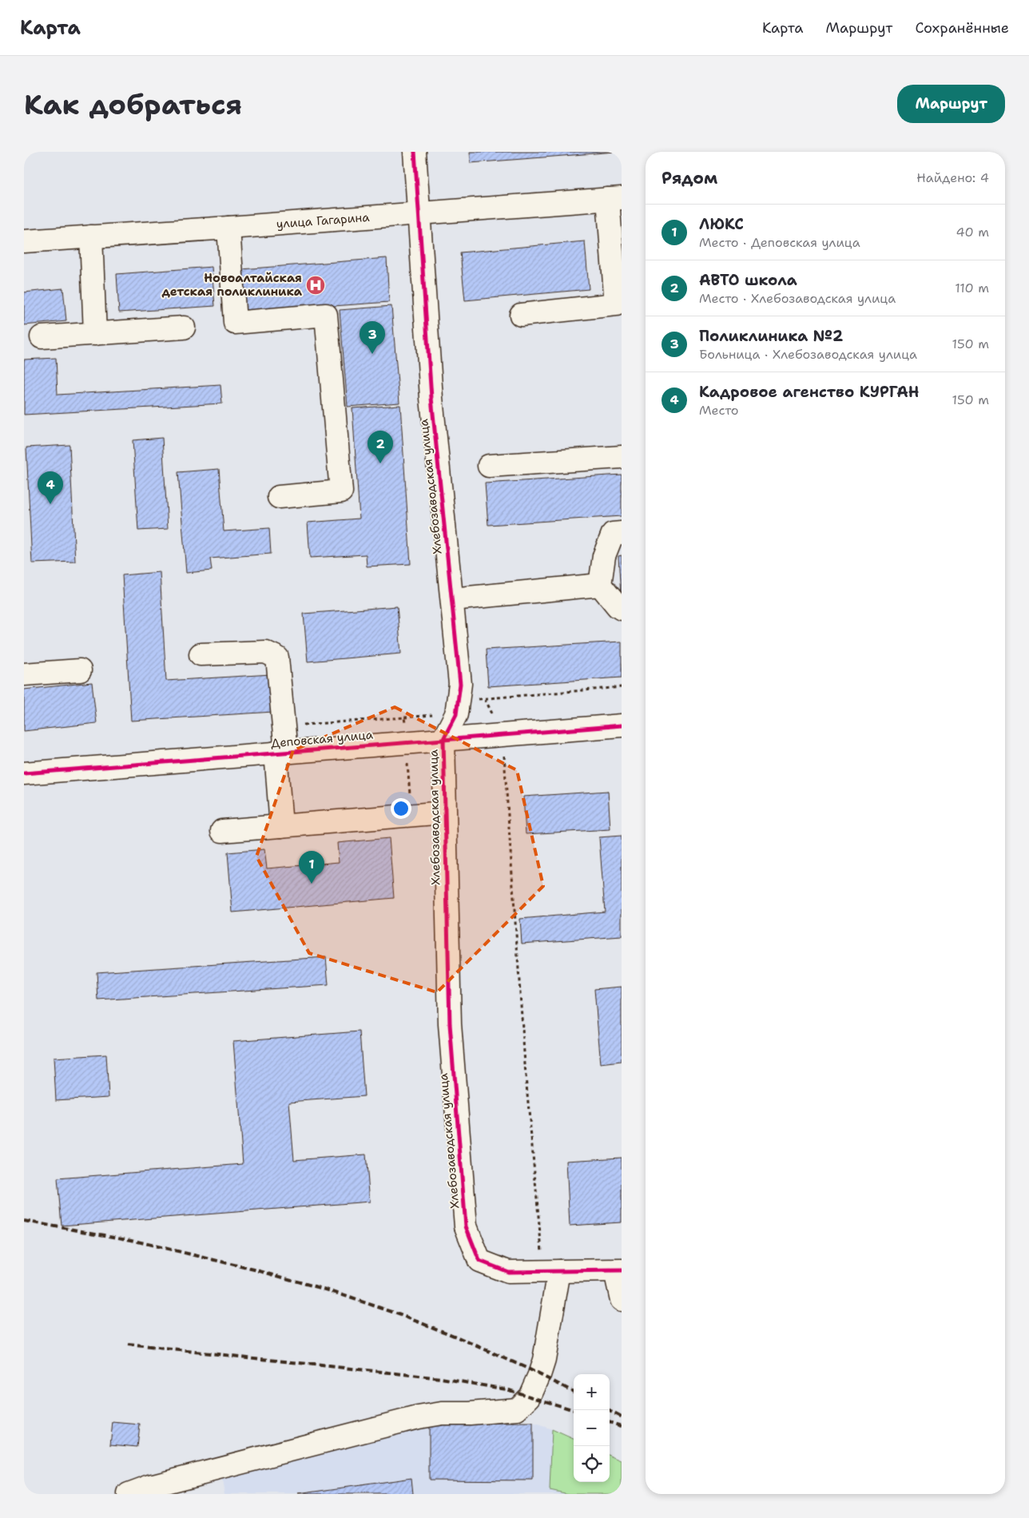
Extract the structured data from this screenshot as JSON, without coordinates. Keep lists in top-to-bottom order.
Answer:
{
  "streets": {
    "street": ["улица Гагарина", "Хлебозаводская улица", "Деповская улица"]
  },
  "crossings": [
    ["улица Гагарина", "Хлебозаводская улица"],
    ["Хлебозаводская улица", "Деповская улица"]
  ],
  "places": {
    "hospital": ["Новоалтайская детская поликлиника"]
  },
  "page": {
    "header": "Карта",
    "nav": ["Карта", "Маршрут", "Сохранённые"],
    "buttons": "Маршрут",
    "title": "Как добраться",
    "heading": ["Рядом", "Найдено: 4"],
    "list": [
      {
        "mark": "1",
        "name": "ЛЮКС",
        "note": "Место · Деповская улица",
        "value": "40 m"
      },
      {
        "mark": "2",
        "name": "АВТО школа",
        "note": "Место · Хлебозаводская улица",
        "value": "110 m"
      },
      {
        "mark": "3",
        "name": "Поликлиника №2",
        "note": "Больница · Хлебозаводская улица",
        "value": "150 m"
      },
      {
        "mark": "4",
        "name": "Кадровое агенство КУРГАН",
        "note": "Место",
        "value": "150 m"
      }
    ],
    "pins": [
      "3",
      "2",
      "4",
      "1"
    ],
    "map_buttons": ["+", "−"]
  }
}
